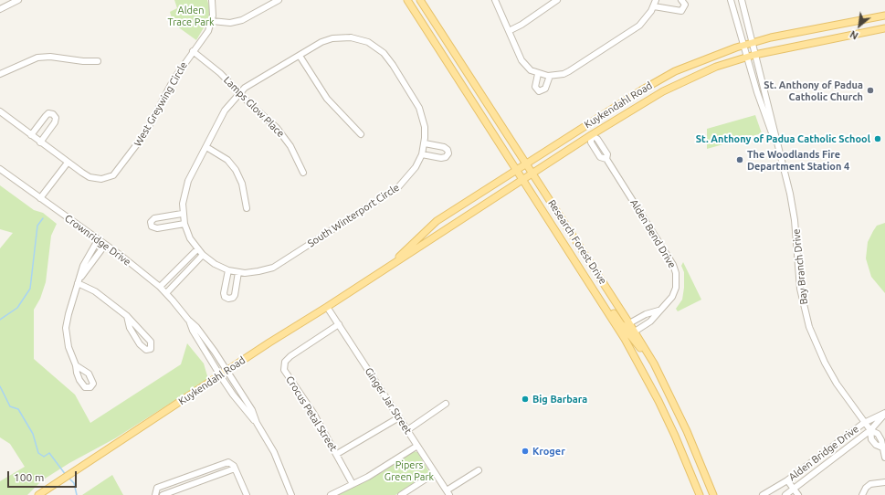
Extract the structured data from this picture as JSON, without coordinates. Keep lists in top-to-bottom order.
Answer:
{
  "streets": {
    "main road": ["Kuykendahl Road", "Research Forest Drive"],
    "street": [
      "West Greywing Circle",
      "Lamps Glow Place",
      "South Winterport Circle",
      "Alden Bend Drive",
      "Crownridge Drive",
      "Bay Branch Drive",
      "Ginger Jar Street",
      "Crocus Petal Street",
      "Alden Bridge Drive"
    ]
  },
  "crossings": [
    ["West Greywing Circle", "Lamps Glow Place"],
    ["Kuykendahl Road", "Alden Bend Drive"],
    ["Kuykendahl Road", "Crownridge Drive"],
    ["Kuykendahl Road", "Research Forest Drive"],
    ["Kuykendahl Road", "Bay Branch Drive"],
    ["Kuykendahl Road", "Ginger Jar Street"],
    ["Lamps Glow Place", "South Winterport Circle"],
    ["Alden Bend Drive", "Research Forest Drive"],
    ["Bay Branch Drive", "Alden Bridge Drive"],
    ["Ginger Jar Street", "Crocus Petal Street"]
  ],
  "parks": ["Alden Trace Park", "Pipers Green Park"],
  "places": [
    "St. Anthony of Padua Catholic Church",
    "St. Anthony of Padua Catholic School",
    "The Woodlands Fire Department Station 4",
    "Big Barbara",
    "Kroger"
  ],
  "scale_bar": "100 m",
  "north": "bottom left"
}
